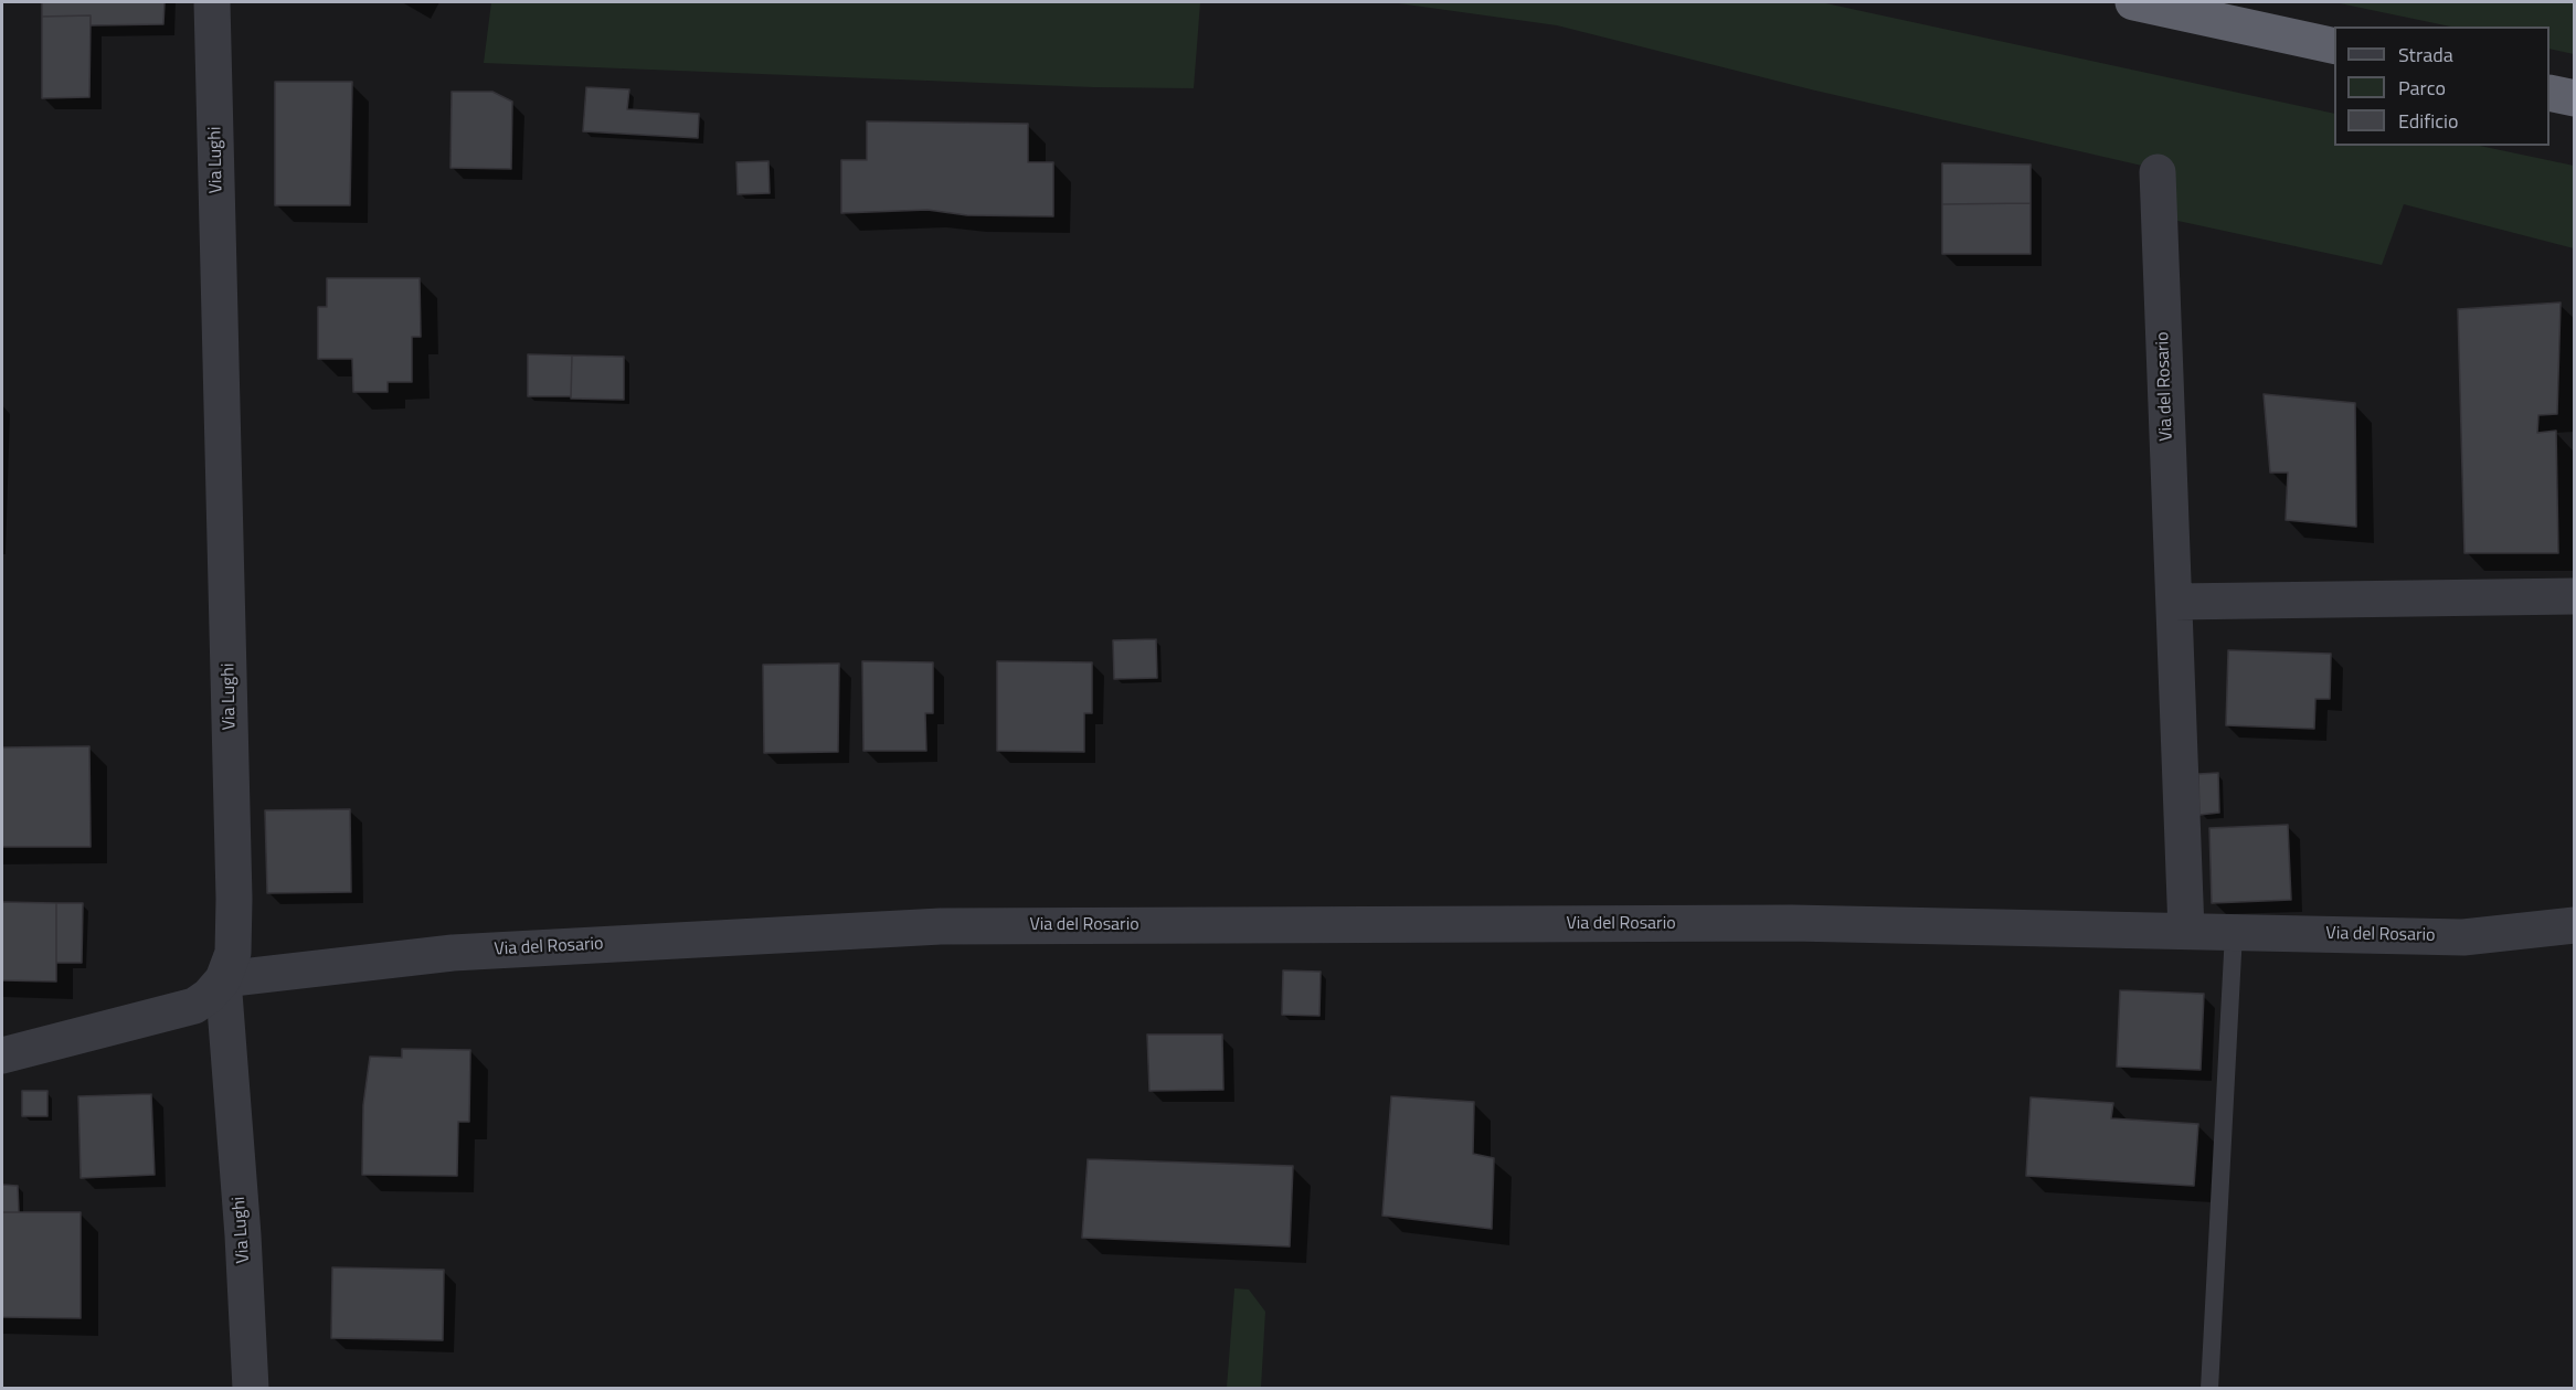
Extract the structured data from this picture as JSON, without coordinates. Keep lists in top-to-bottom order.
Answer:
{
  "streets": {
    "street": ["Via Lughi", "Via del Rosario"]
  },
  "crossings": [
    ["Via Lughi", "Via del Rosario"]
  ],
  "legend": ["Strada", "Parco", "Edificio"]
}
